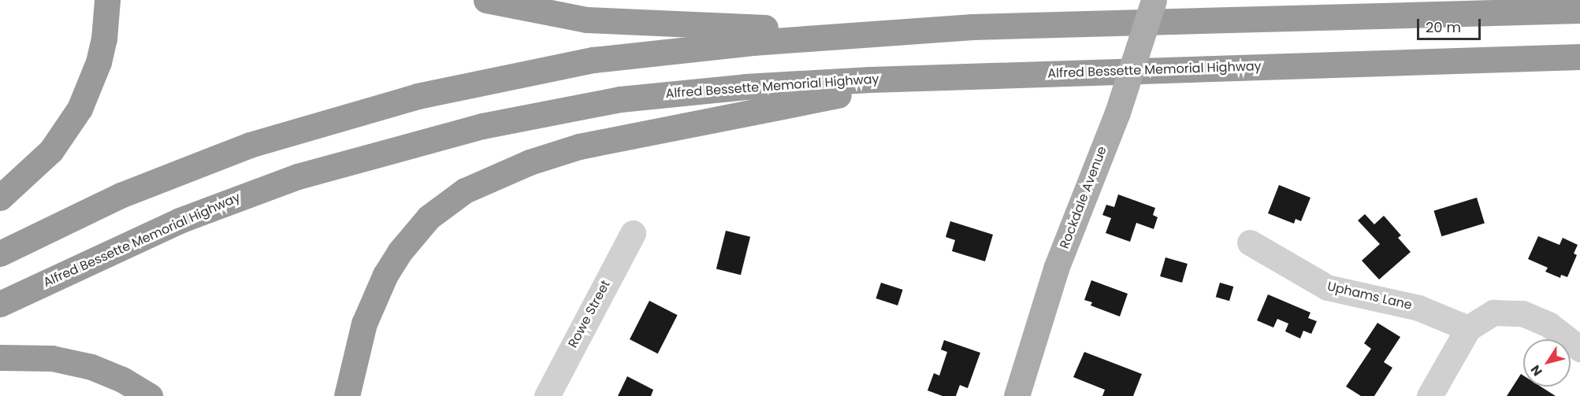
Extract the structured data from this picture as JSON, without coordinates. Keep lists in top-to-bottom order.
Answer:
{
  "streets": {
    "highway": ["Alfred Bessette Memorial Highway"],
    "main road": ["Rockdale Avenue"],
    "street": ["Uphams Lane", "Rowe Street"]
  },
  "scale_bar": "20 m",
  "north": "bottom left"
}
